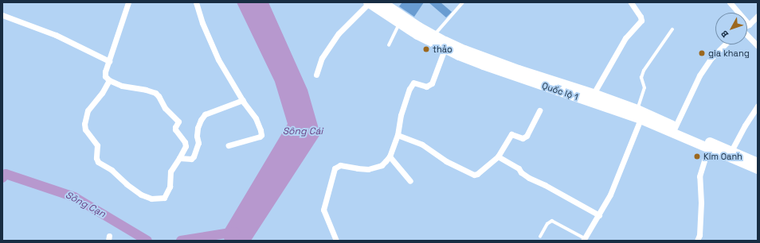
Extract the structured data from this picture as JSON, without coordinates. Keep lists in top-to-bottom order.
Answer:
{
  "streets": {
    "highway": ["Quốc lộ 1"]
  },
  "water": ["Sông Cái", "Sông Cạn"],
  "places": ["thảo", "gia khang", "Kim Oanh"],
  "north": "bottom left"
}
